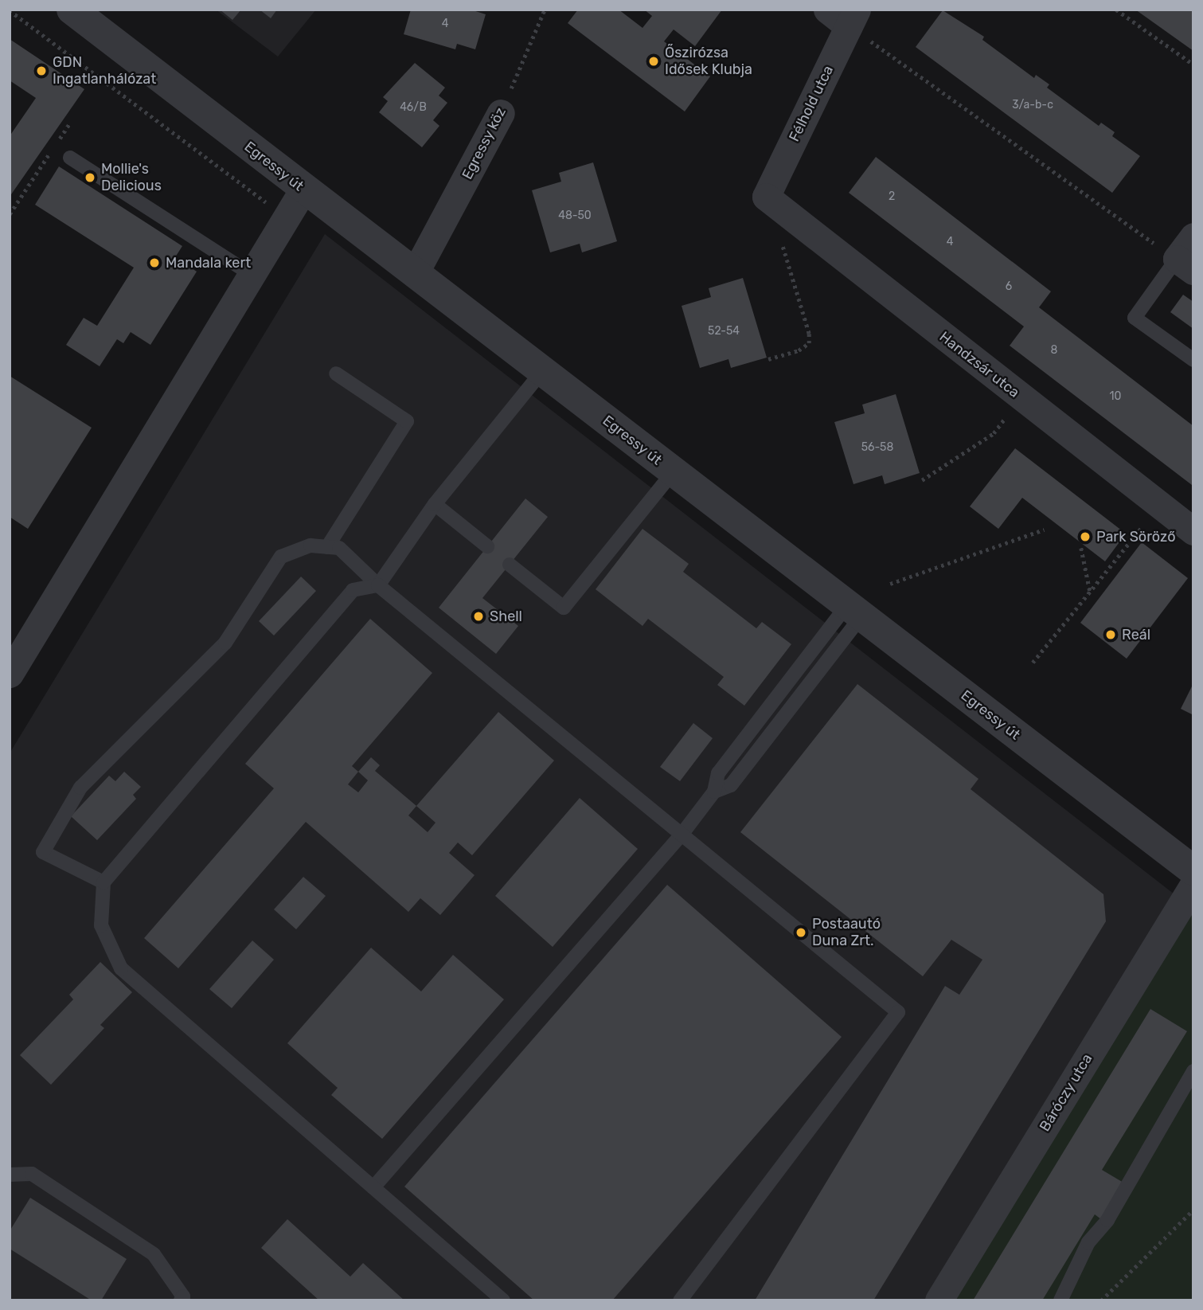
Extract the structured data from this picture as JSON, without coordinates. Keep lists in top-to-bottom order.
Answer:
{
  "streets": {
    "street": [
      "Félhold utca",
      "Egressy köz",
      "Egressy út",
      "Handzsár utca",
      "Báróczy utca"
    ]
  },
  "crossings": [
    ["Félhold utca", "Handzsár utca"],
    ["Egressy köz", "Egressy út"]
  ],
  "places": [
    "Őszirózsa Idősek Klubja",
    "GDN Ingatlanhálózat",
    "Mollie's Delicious",
    "Mandala kert",
    "Park Söröző",
    "Shell",
    "Reál",
    "Postaautó Duna Zrt."
  ],
  "house_numbers": [
    "4",
    "3/a-b-c",
    "46/B",
    "2",
    "48-50",
    "4",
    "6",
    "52-54",
    "8",
    "10",
    "56-58"
  ]
}
